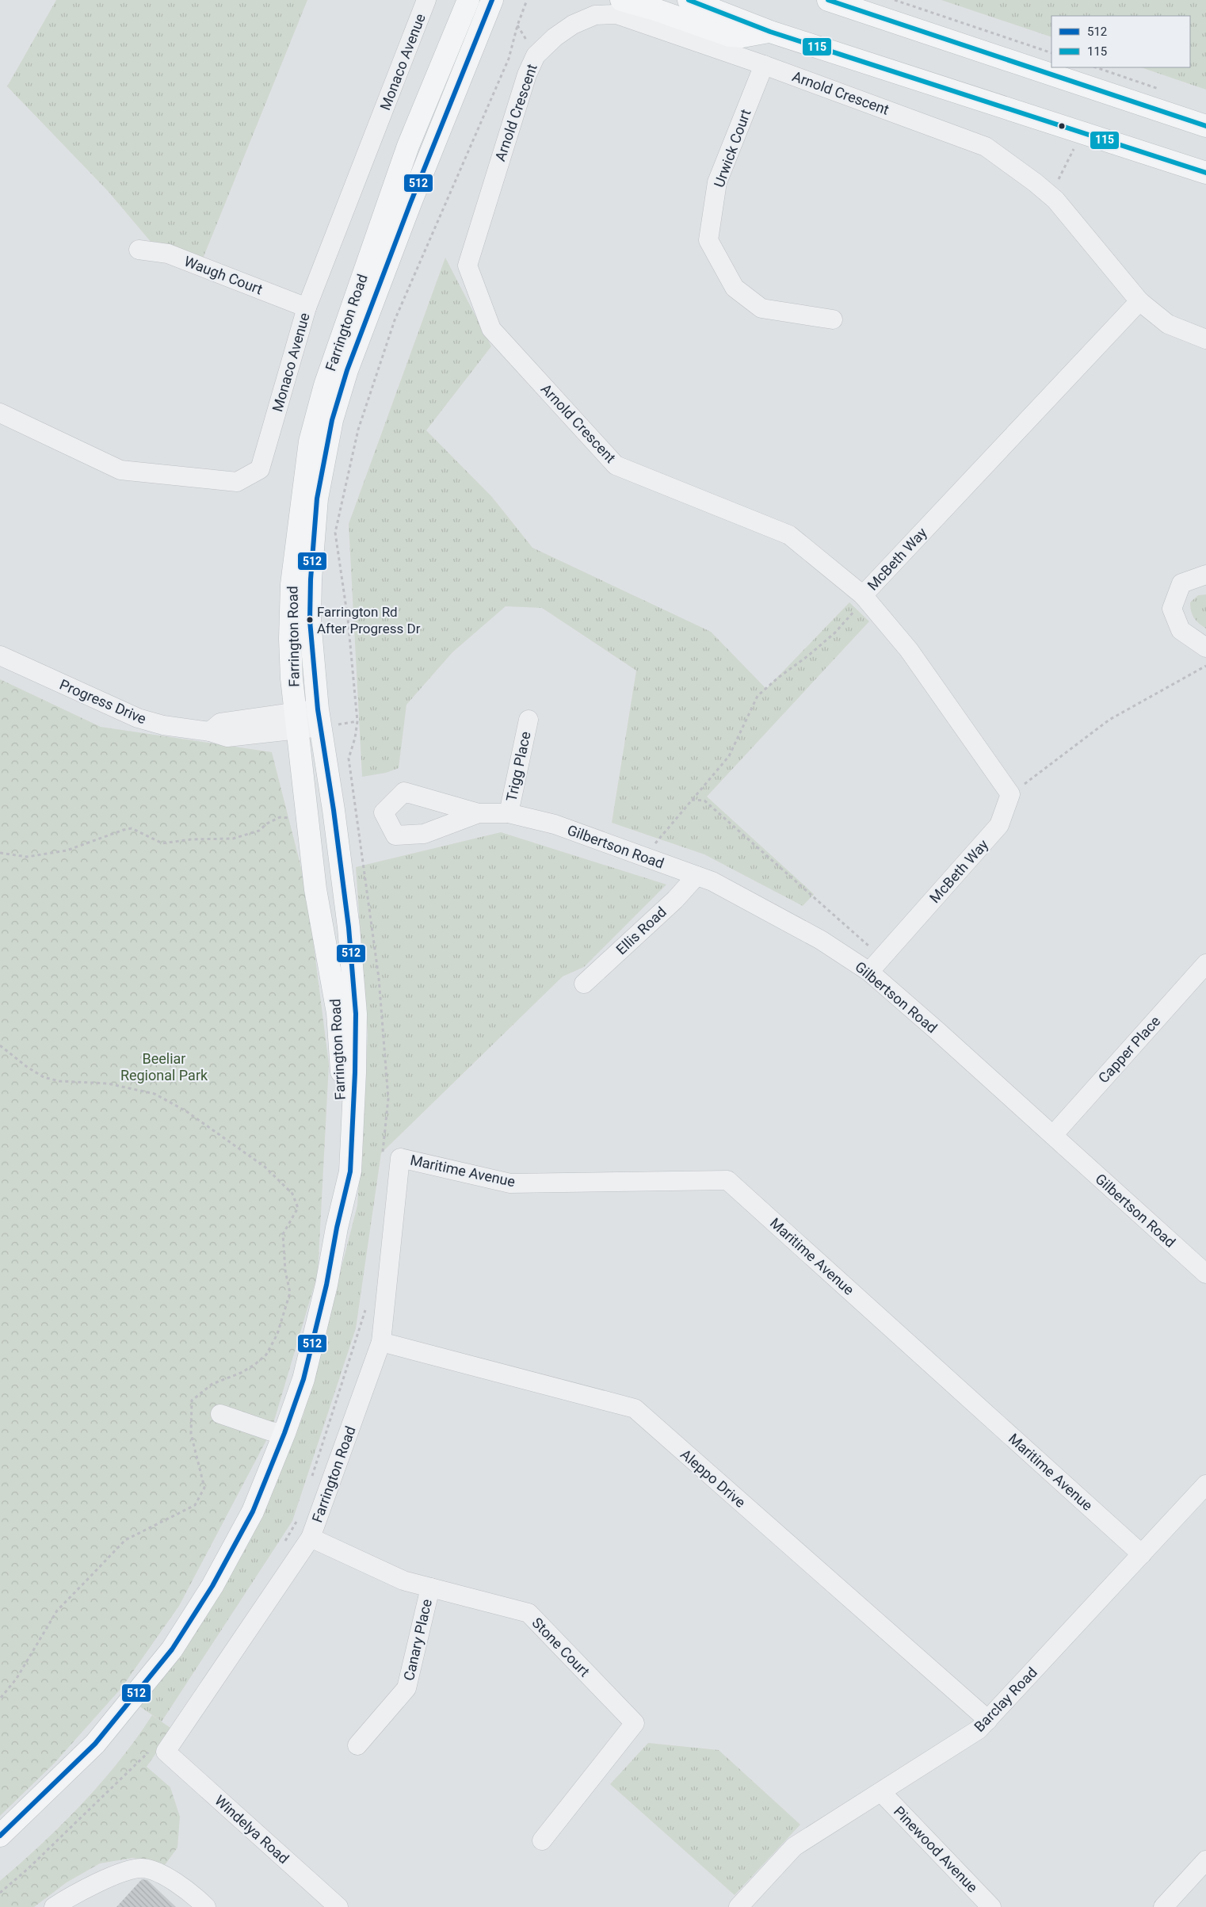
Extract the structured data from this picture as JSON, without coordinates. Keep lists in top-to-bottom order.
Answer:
{
  "streets": {
    "main road": ["Farrington Road"],
    "street": [
      "Monaco Avenue",
      "Arnold Crescent",
      "Urwick Court",
      "Waugh Court",
      "McBeth Way",
      "Progress Drive",
      "Trigg Place",
      "Gilbertson Road",
      "Ellis Road",
      "Capper Place",
      "Maritime Avenue",
      "Aleppo Drive",
      "Canary Place",
      "Stone Court",
      "Barclay Road",
      "Windelya Road",
      "Pinewood Avenue"
    ]
  },
  "crossings": [
    ["Monaco Avenue", "Waugh Court"],
    ["Arnold Crescent", "Urwick Court"],
    ["Arnold Crescent", "McBeth Way"],
    ["Farrington Road", "Progress Drive"],
    ["Farrington Road", "Maritime Avenue"],
    ["Farrington Road", "Aleppo Drive"],
    ["Farrington Road", "Stone Court"],
    ["Farrington Road", "Windelya Road"],
    ["McBeth Way", "Gilbertson Road"],
    ["Trigg Place", "Gilbertson Road"],
    ["Gilbertson Road", "Ellis Road"],
    ["Gilbertson Road", "Capper Place"],
    ["Maritime Avenue", "Barclay Road"],
    ["Aleppo Drive", "Barclay Road"],
    ["Canary Place", "Stone Court"],
    ["Barclay Road", "Pinewood Avenue"]
  ],
  "parks": ["Beeliar Regional Park"],
  "places": ["Farrington Rd After Progress Dr"],
  "lines": ["transit line 512", "transit line 115"],
  "legend": ["512", "115"]
}
